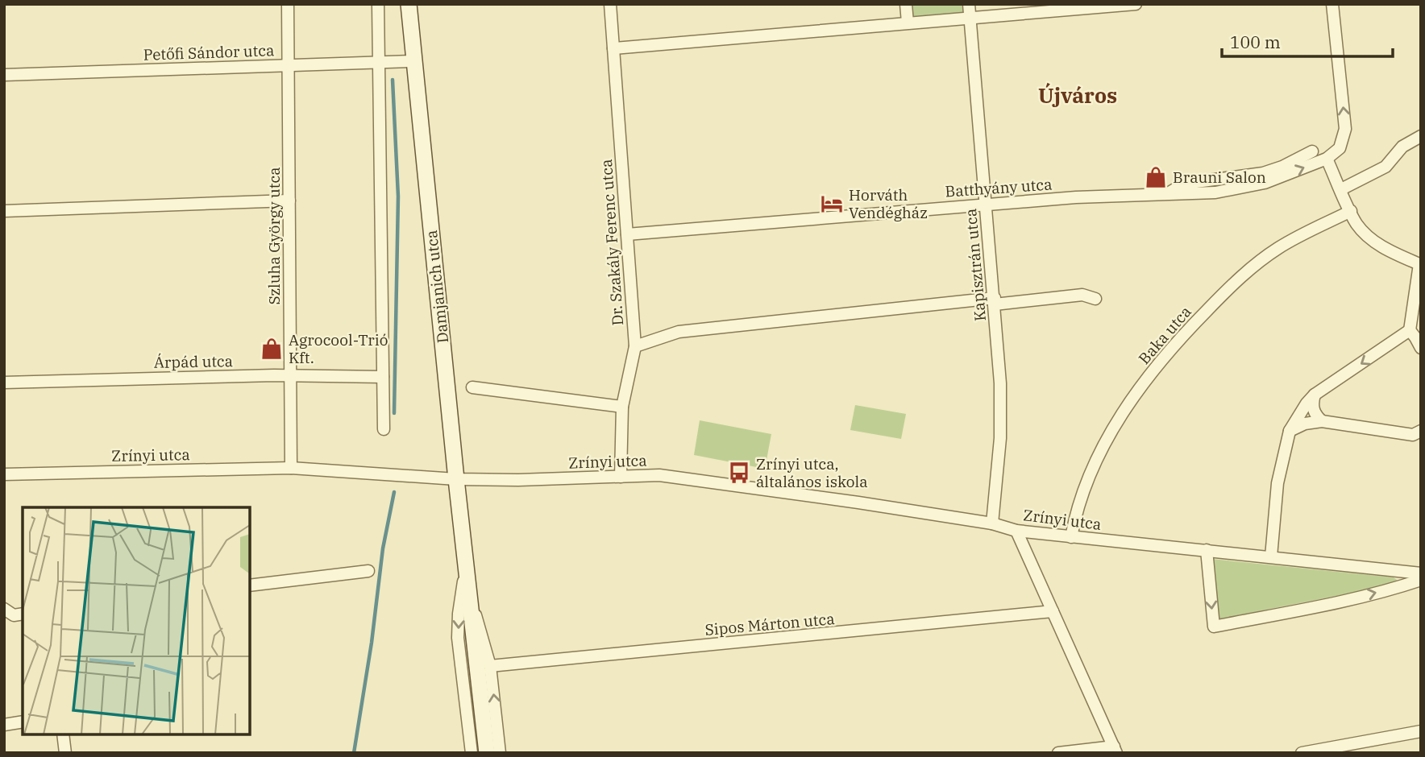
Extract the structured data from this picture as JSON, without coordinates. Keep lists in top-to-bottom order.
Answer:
{
  "streets": {
    "street": [
      "Petőfi Sándor utca",
      "Batthyány utca",
      "Szluha György utca",
      "Dr. Szakály Ferenc utca",
      "Kapisztrán utca",
      "Damjanich utca",
      "Baka utca",
      "Árpád utca",
      "Zrínyi utca",
      "Sipos Márton utca"
    ]
  },
  "crossings": [
    ["Petőfi Sándor utca", "Szluha György utca"],
    ["Petőfi Sándor utca", "Damjanich utca"],
    ["Batthyány utca", "Dr. Szakály Ferenc utca"],
    ["Batthyány utca", "Kapisztrán utca"],
    ["Szluha György utca", "Árpád utca"],
    ["Szluha György utca", "Zrínyi utca"],
    ["Dr. Szakály Ferenc utca", "Zrínyi utca"],
    ["Kapisztrán utca", "Zrínyi utca"],
    ["Damjanich utca", "Zrínyi utca"],
    ["Damjanich utca", "Sipos Márton utca"],
    ["Baka utca", "Zrínyi utca"]
  ],
  "districts": ["Újváros"],
  "places": {
    "shop": ["Brauni Salon", "Agrocool-Trió Kft."],
    "hotel": ["Horváth Vendégház"],
    "bus stop": ["Zrínyi utca, általános iskola"]
  },
  "scale_bar": "100 m"
}
